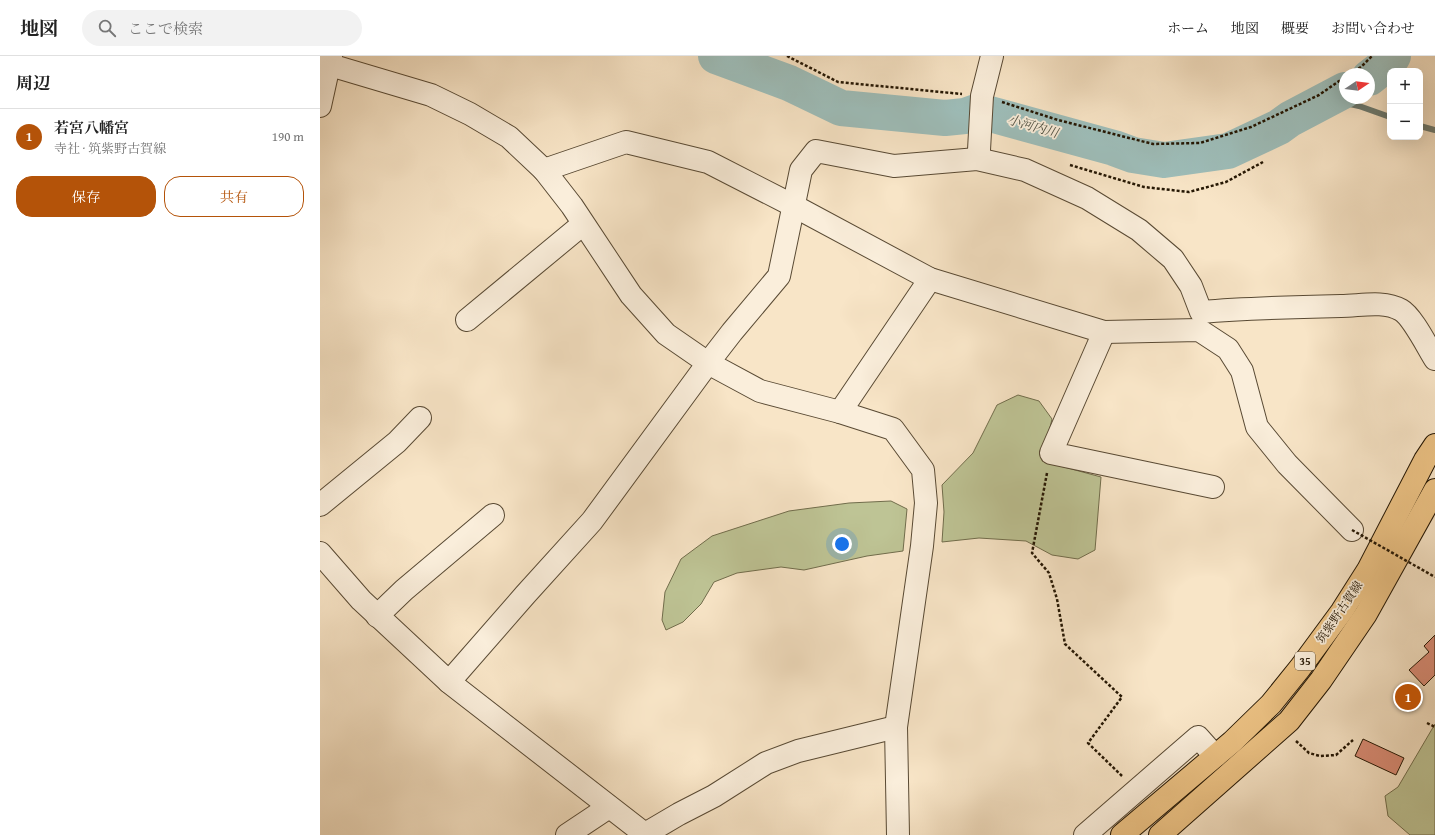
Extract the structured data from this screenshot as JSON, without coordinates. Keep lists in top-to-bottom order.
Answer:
{
  "streets": {
    "main road": ["筑紫野古賀線", "35"]
  },
  "water": ["小河内川"],
  "north": "right",
  "page": {
    "header": "地図",
    "search": "ここで検索",
    "nav": [
      "ホーム",
      "地図",
      "概要",
      "お問い合わせ"
    ],
    "heading": "周辺",
    "map_buttons": ["+", "−"],
    "list": [
      {
        "mark": "1",
        "name": "若宮八幡宮",
        "note": "寺社 · 筑紫野古賀線",
        "value": "190 m"
      }
    ],
    "buttons": ["保存", "共有"],
    "pins": "1"
  }
}
